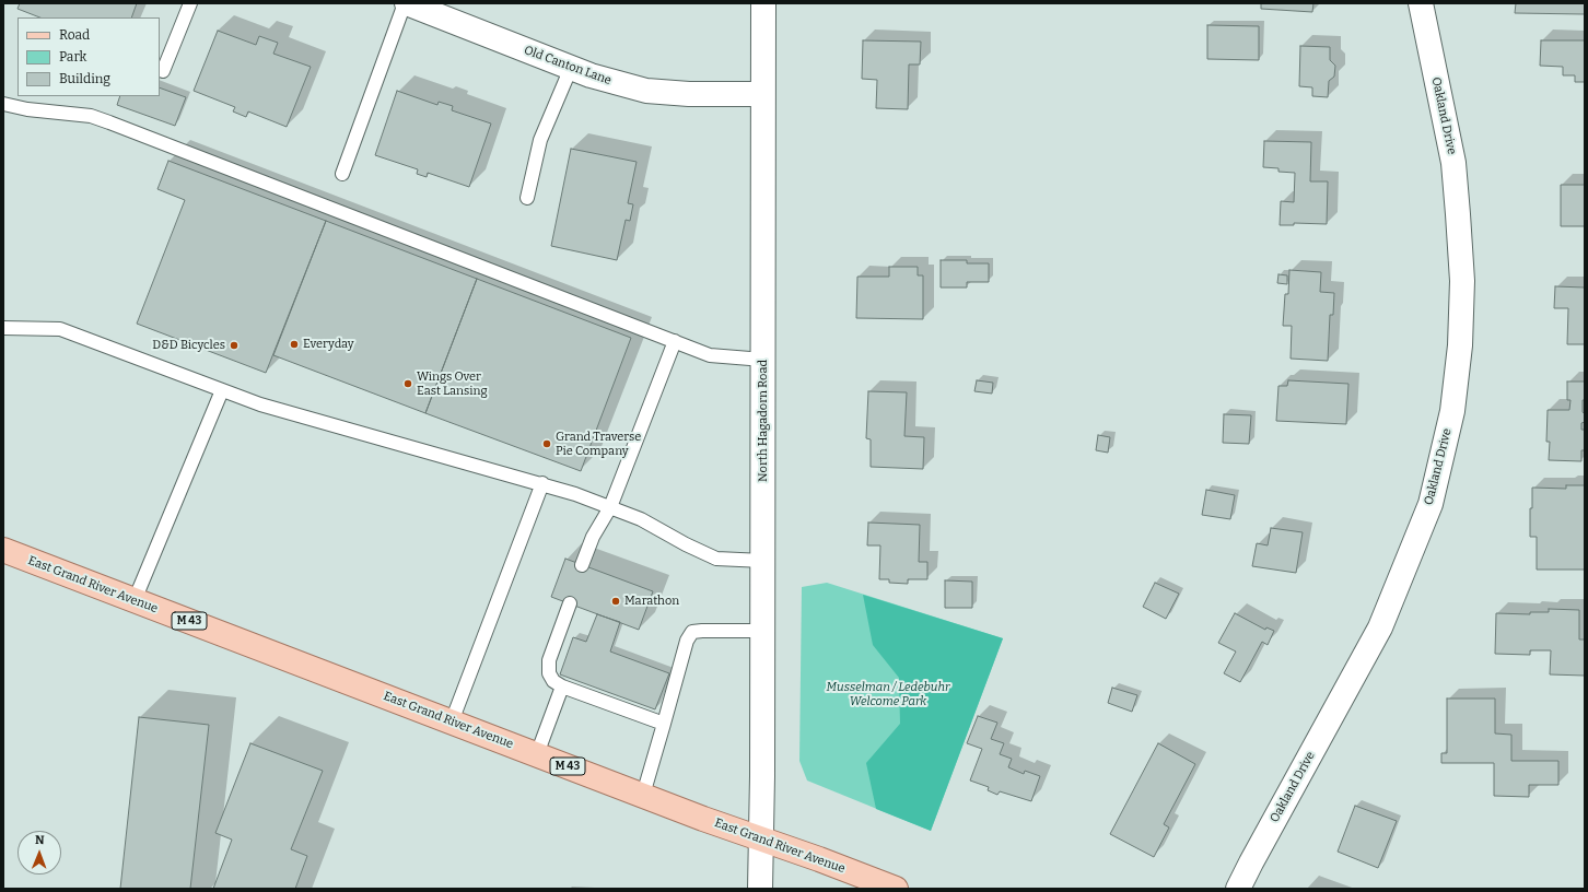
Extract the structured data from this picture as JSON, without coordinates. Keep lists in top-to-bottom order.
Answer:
{
  "streets": {
    "main road": ["East Grand River Avenue", "M 43"],
    "street": ["Old Canton Lane", "Oakland Drive", "North Hagadorn Road"]
  },
  "crossings": [
    ["Old Canton Lane", "North Hagadorn Road"],
    ["North Hagadorn Road", "East Grand River Avenue"]
  ],
  "parks": ["Musselman / Ledebuhr Welcome Park"],
  "places": [
    "Everyday",
    "D&D Bicycles",
    "Wings Over East Lansing",
    "Grand Traverse Pie Company",
    "Marathon"
  ],
  "legend": ["Road", "Park", "Building"],
  "north": "top"
}
